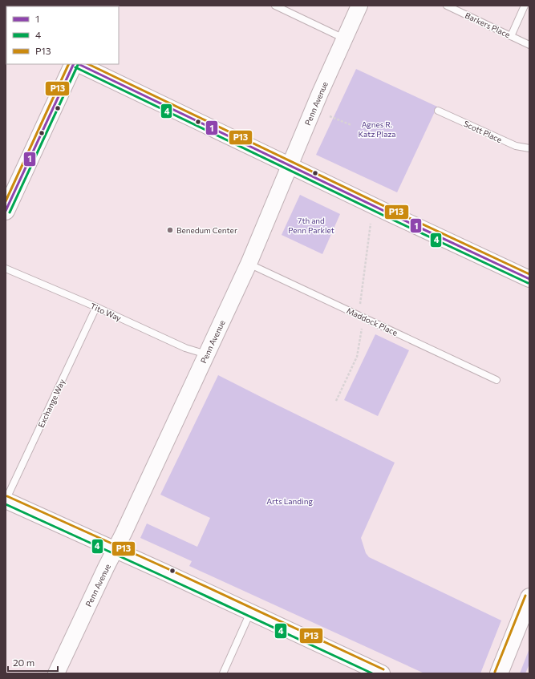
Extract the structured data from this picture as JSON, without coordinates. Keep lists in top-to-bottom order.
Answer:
{
  "streets": {
    "street": ["Penn Avenue"],
    "lane": [
      "Barkers Place",
      "Scott Place",
      "Tito Way",
      "Maddock Place",
      "Exchange Way"
    ]
  },
  "crossings": [
    ["Penn Avenue", "Tito Way"],
    ["Penn Avenue", "Maddock Place"],
    ["Tito Way", "Exchange Way"]
  ],
  "parks": ["Agnes R. Katz Plaza", "7th and Penn Parklet", "Arts Landing"],
  "places": ["Benedum Center"],
  "lines": ["transit line 1", "transit line P13", "transit line 4"],
  "legend": ["1", "4", "P13"],
  "scale_bar": "20 m"
}
